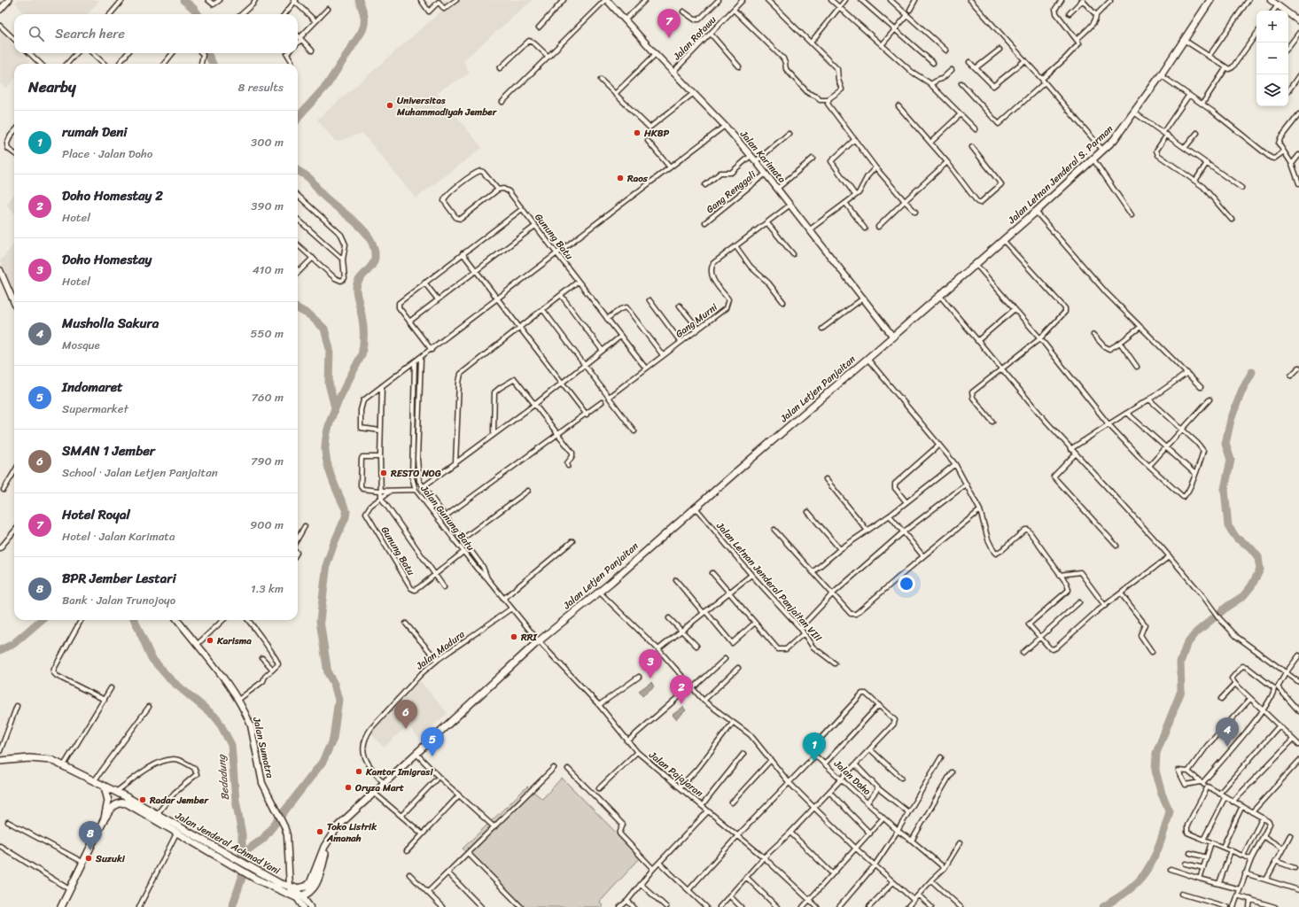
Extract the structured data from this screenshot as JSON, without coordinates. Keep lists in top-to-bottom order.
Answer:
{
  "streets": {
    "highway": ["Jalan Letnan Jenderal S. Parman", "Jalan Letjen Panjaitan", "Jalan Jenderal Achmad Yani"],
    "main road": ["Jalan Karimata", "Jalan Sumatra"],
    "street": [
      "Jalan Rotawu",
      "Gang Renggali",
      "Gunung Batu",
      "Gang Murni",
      "Jalan Gunung Batu",
      "Jalan Letnan Jenderal Panjaitan VIII",
      "Jalan Madura",
      "Jalan Pajajaran",
      "Jalan Doho"
    ]
  },
  "crossings": [
    ["Jalan Rotawu", "Jalan Karimata"],
    ["Jalan Karimata", "Jalan Letnan Jenderal S. Parman"],
    ["Jalan Karimata", "Gang Renggali"],
    ["Jalan Karimata", "Gang Murni"],
    ["Jalan Karimata", "Jalan Letjen Panjaitan"],
    ["Jalan Letnan Jenderal S. Parman", "Jalan Letjen Panjaitan"],
    ["Gunung Batu", "Gang Murni"],
    ["Gunung Batu", "Jalan Gunung Batu"],
    ["Jalan Letjen Panjaitan", "Jalan Gunung Batu"],
    ["Jalan Letjen Panjaitan", "Jalan Letnan Jenderal Panjaitan VIII"],
    ["Jalan Letjen Panjaitan", "Jalan Madura"],
    ["Jalan Letjen Panjaitan", "Jalan Pajajaran"],
    ["Jalan Gunung Batu", "Jalan Madura"],
    ["Jalan Gunung Batu", "Jalan Pajajaran"],
    ["Jalan Sumatra", "Jalan Jenderal Achmad Yani"]
  ],
  "water": ["Bedadung"],
  "places": [
    "Universitas Muhammadiyah Jember",
    "HKBP",
    "Raos",
    "RESTO NOG",
    "RRI",
    "Karisma",
    "Kantor Imigrasi",
    "Oryza Mart",
    "Radar Jember",
    "Toko Listrik Amanah",
    "Suzuki"
  ],
  "page": {
    "pins": [
      "7",
      "3",
      "2",
      "6",
      "4",
      "5",
      "1",
      "8"
    ],
    "map_buttons": ["+", "−"],
    "search": "Search here",
    "heading": ["Nearby", "8 results"],
    "list": [
      {
        "mark": "1",
        "name": "rumah Deni",
        "note": "Place · Jalan Doho",
        "value": "300 m"
      },
      {
        "mark": "2",
        "name": "Doho Homestay 2",
        "note": "Hotel",
        "value": "390 m"
      },
      {
        "mark": "3",
        "name": "Doho Homestay",
        "note": "Hotel",
        "value": "410 m"
      },
      {
        "mark": "4",
        "name": "Musholla Sakura",
        "note": "Mosque",
        "value": "550 m"
      },
      {
        "mark": "5",
        "name": "Indomaret",
        "note": "Supermarket",
        "value": "760 m"
      },
      {
        "mark": "6",
        "name": "SMAN 1 Jember",
        "note": "School · Jalan Letjen Panjaitan",
        "value": "790 m"
      },
      {
        "mark": "7",
        "name": "Hotel Royal",
        "note": "Hotel · Jalan Karimata",
        "value": "900 m"
      },
      {
        "mark": "8",
        "name": "BPR Jember Lestari",
        "note": "Bank · Jalan Trunojoyo",
        "value": "1.3 km"
      }
    ]
  }
}
